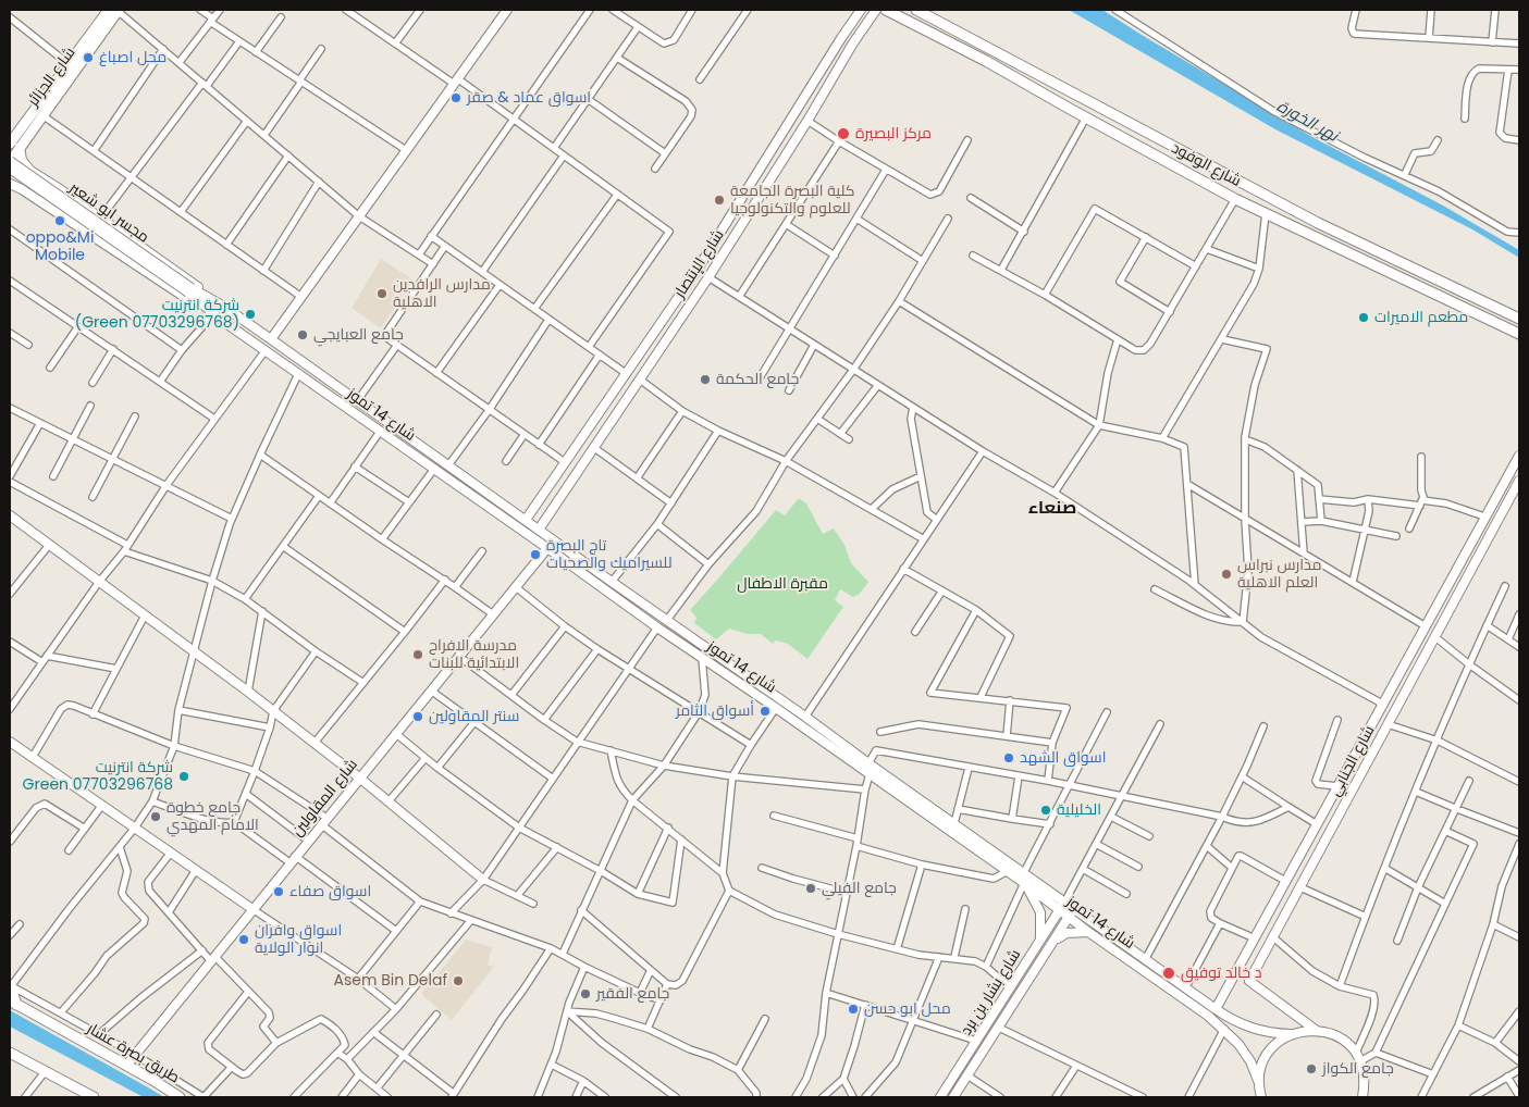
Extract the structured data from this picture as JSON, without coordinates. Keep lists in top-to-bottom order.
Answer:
{
  "streets": {
    "main road": ["شارع الجزائر", "شارع الوفود", "طريق بصرة عشار"],
    "street": [
      "مجسر ابو شعير",
      "شارع الإنتصار",
      "شارع 14 تموز",
      "شارع الجنابي",
      "شارع المقاولين",
      "شارع بشار بن برد"
    ]
  },
  "crossings": [
    ["شارع الجزائر", "مجسر ابو شعير"],
    ["مجسر ابو شعير", "شارع 14 تموز"],
    ["شارع الإنتصار", "شارع 14 تموز"],
    ["شارع 14 تموز", "شارع الجنابي"],
    ["شارع 14 تموز", "شارع المقاولين"],
    ["شارع 14 تموز", "شارع بشار بن برد"],
    ["شارع المقاولين", "طريق بصرة عشار"]
  ],
  "districts": ["صنعاء"],
  "water": ["نهر الخورة"],
  "parks": ["مقبرة الاطفال"],
  "places": [
    "محل اصباغ",
    "اسواق عماد & صقر",
    "مركز البصيرة",
    "كلية البصرة الجامعة للعلوم والتكنولوجيا",
    "oppo&Mi Mobile",
    "مدارس الرافدين اﻻهلية",
    "شركة انترنيت (Green 07703296768)",
    "مطعم الاميرات",
    "جامع العبايجي",
    "جامع الحكمة",
    "تاج البصرة للسيراميك والصحيات",
    "مدارس نبراس العلم الاهلية",
    "مدرسة اﻻفراح اﻻبتدائية للبنات",
    "أسواق الثامر",
    "سنتر المقاولين",
    "اسواق الشهد",
    "شركة انترنيت Green 07703296768",
    "الخليلية",
    "جامع خطوة الامام المهدي",
    "جامع الفيلي",
    "اسواق صفاء",
    "اسواق وافران انوار الولاية",
    "د خالد توفيق",
    "Asem Bin Delaf",
    "جامع الفقير",
    "محل ابو حسن",
    "جامع الكواز"
  ]
}
